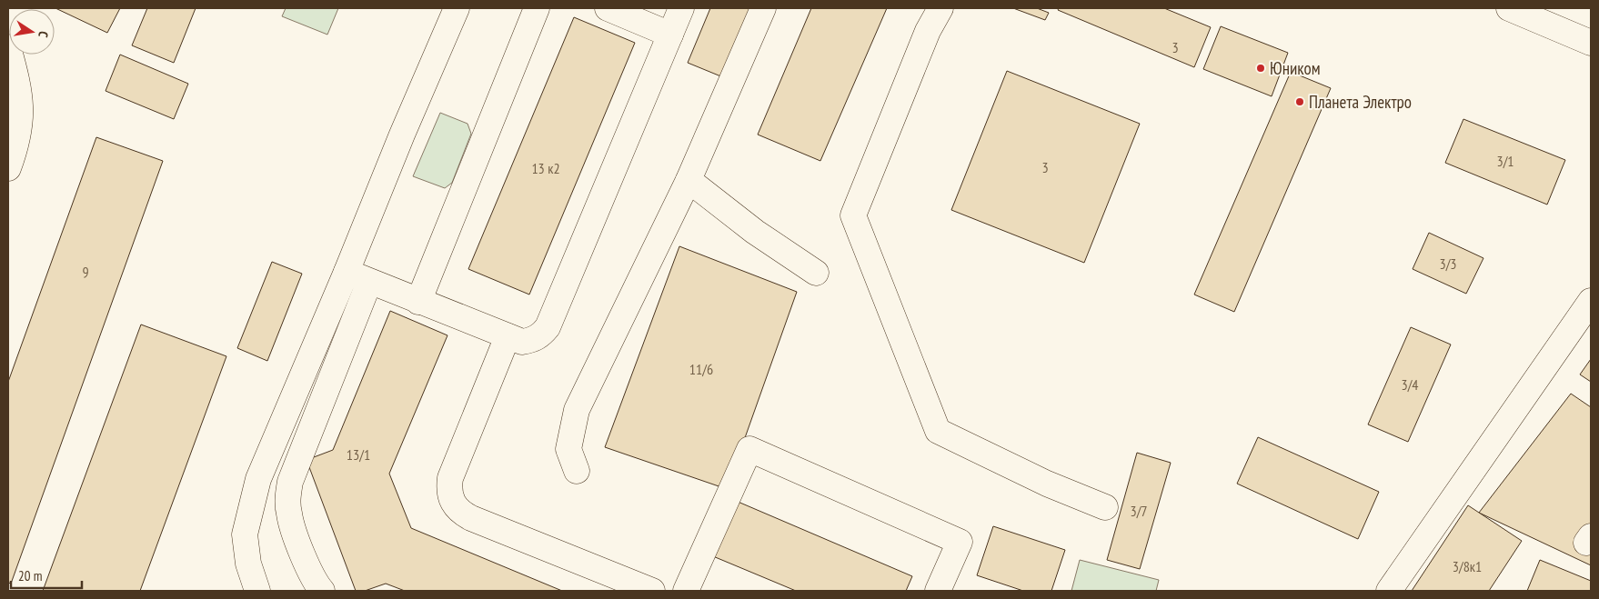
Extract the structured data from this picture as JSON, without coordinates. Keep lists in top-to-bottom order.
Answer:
{
  "places": ["Юником", "Планета Электро"],
  "house_numbers": [
    "3",
    "3/1",
    "3",
    "13 к2",
    "3/3",
    "9",
    "11/6",
    "3/4",
    "13/1",
    "3/7",
    "3/8к1"
  ],
  "scale_bar": "20 m",
  "north": "right"
}
